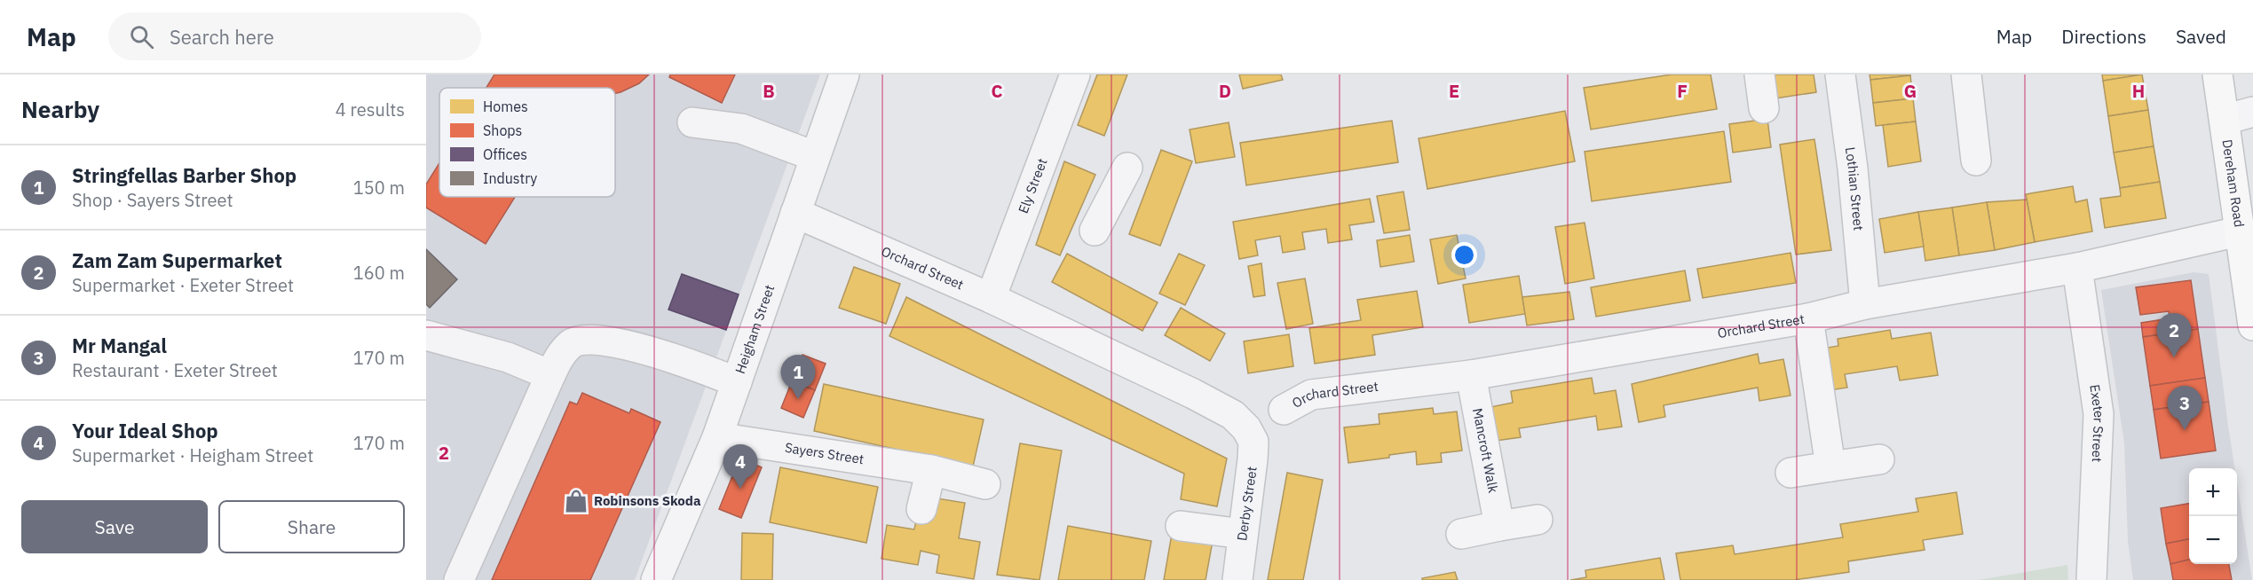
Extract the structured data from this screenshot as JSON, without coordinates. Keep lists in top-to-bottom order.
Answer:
{
  "streets": {
    "main road": ["Dereham Road"],
    "street": [
      "Ely Street",
      "Lothian Street",
      "Orchard Street",
      "Heigham Street",
      "Exeter Street",
      "Mancroft Walk",
      "Sayers Street",
      "Derby Street"
    ]
  },
  "crossings": [
    ["Dereham Road", "Orchard Street"],
    ["Ely Street", "Orchard Street"],
    ["Lothian Street", "Orchard Street"],
    ["Orchard Street", "Heigham Street"],
    ["Orchard Street", "Exeter Street"],
    ["Orchard Street", "Mancroft Walk"],
    ["Orchard Street", "Derby Street"],
    ["Heigham Street", "Sayers Street"]
  ],
  "places": {
    "shop": ["Robinsons Skoda"]
  },
  "legend": [
    "Homes",
    "Shops",
    "Offices",
    "Industry"
  ],
  "page": {
    "header": "Map",
    "search": "Search here",
    "nav": ["Map", "Directions", "Saved"],
    "heading": ["Nearby", "4 results"],
    "list": [
      {
        "mark": "1",
        "name": "Stringfellas Barber Shop",
        "note": "Shop · Sayers Street",
        "value": "150 m"
      },
      {
        "mark": "2",
        "name": "Zam Zam Supermarket",
        "note": "Supermarket · Exeter Street",
        "value": "160 m"
      },
      {
        "mark": "3",
        "name": "Mr Mangal",
        "note": "Restaurant · Exeter Street",
        "value": "170 m"
      },
      {
        "mark": "4",
        "name": "Your Ideal Shop",
        "note": "Supermarket · Heigham Street",
        "value": "170 m"
      }
    ],
    "pins": [
      "2",
      "1",
      "3",
      "4"
    ],
    "map_buttons": ["+", "−"],
    "buttons": ["Save", "Share"]
  },
  "grid": {
    "columns": [
      "B",
      "C",
      "D",
      "E",
      "F",
      "G",
      "H"
    ],
    "rows": ["2"]
  }
}
